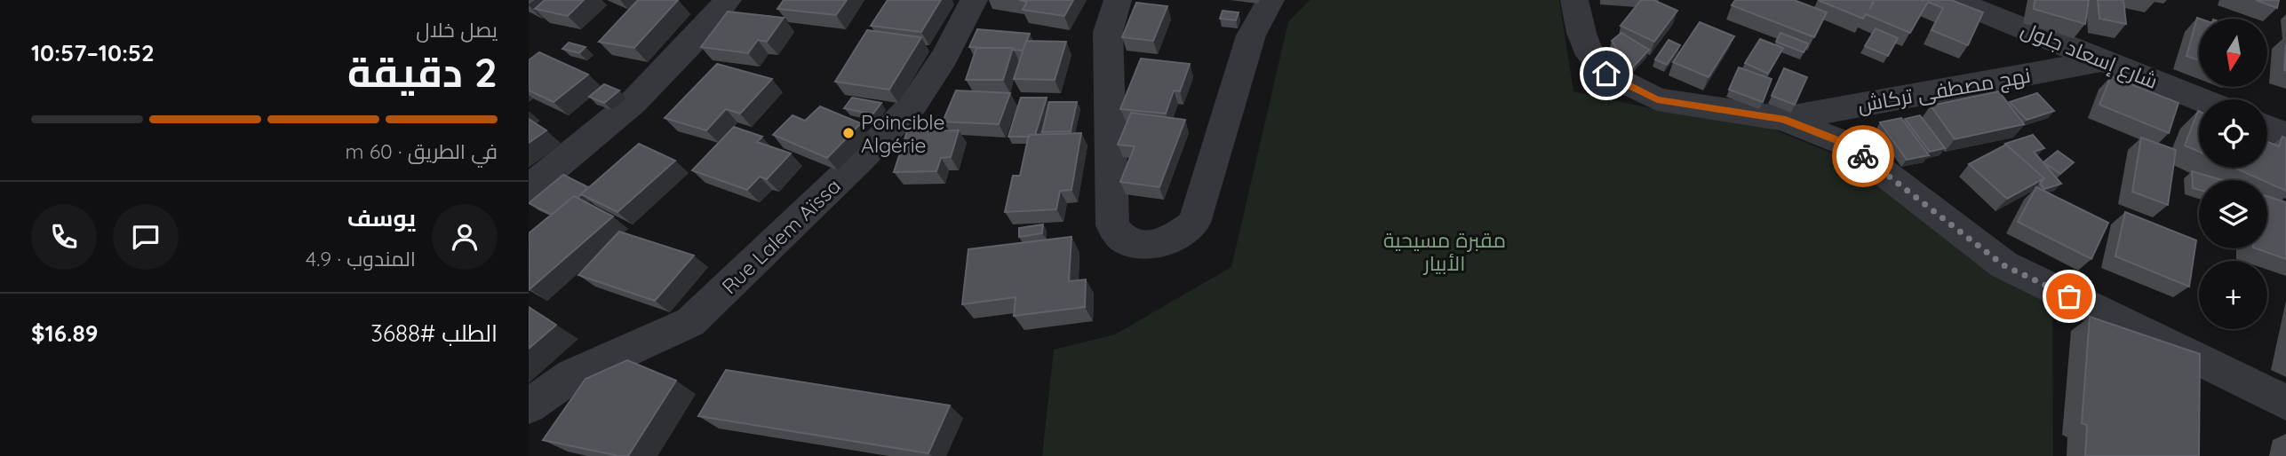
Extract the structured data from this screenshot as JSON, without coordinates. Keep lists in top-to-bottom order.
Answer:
{
  "streets": {
    "street": ["شارع إسعاد جلول", "نهج مصطفى تركاش", "Rue Lalem Aïssa"]
  },
  "crossings": [
    ["شارع إسعاد جلول", "نهج مصطفى تركاش"]
  ],
  "parks": ["مقبرة مسيحية الأبيار"],
  "places": ["Poincible Algérie"],
  "north": "bottom",
  "page": {
    "heading": ["2 دقيقة", "يصل خلال", "10:52–10:57"],
    "panel": [
      "يوسف",
      "المندوب · 4.9",
      "الطلب #3688",
      "$16.89"
    ],
    "map_buttons": "+",
    "bar": "في الطريق · 60 m"
  }
}
